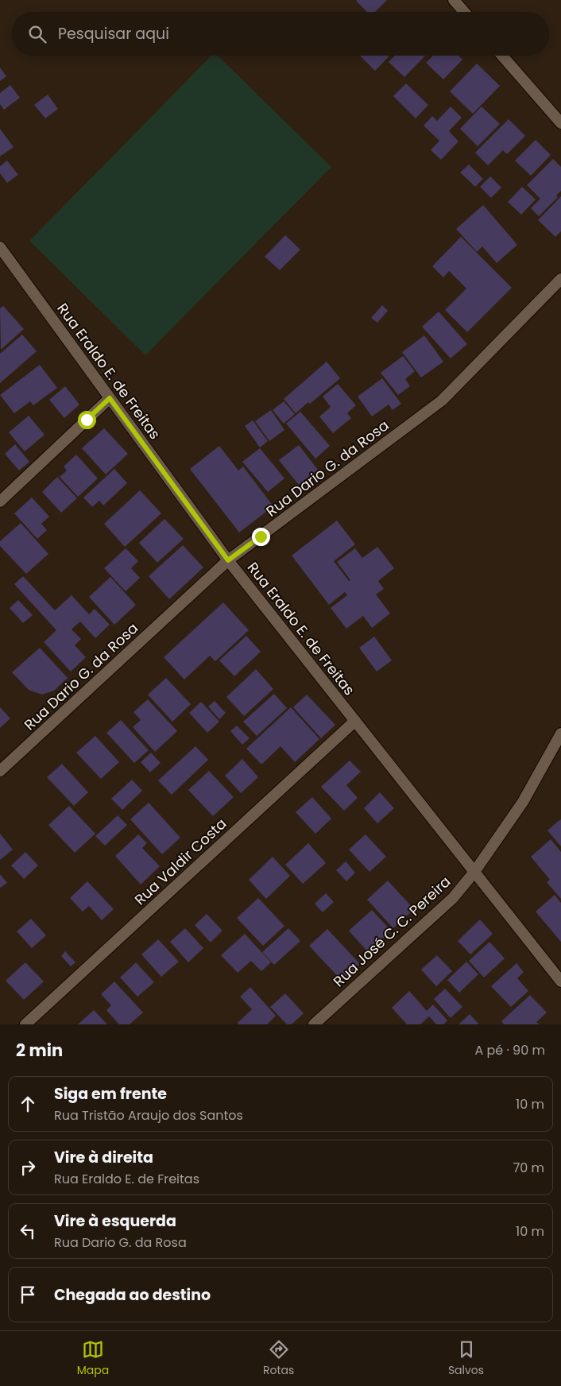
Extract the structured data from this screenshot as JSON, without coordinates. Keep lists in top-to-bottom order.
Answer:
{
  "streets": {
    "street": [
      "Rua Eraldo E. de Freitas",
      "Rua Dario G. da Rosa",
      "Rua Valdir Costa",
      "Rua José C. C. Pereira"
    ]
  },
  "crossings": [
    ["Rua Eraldo E. de Freitas", "Rua Dario G. da Rosa"],
    ["Rua Eraldo E. de Freitas", "Rua Valdir Costa"],
    ["Rua Eraldo E. de Freitas", "Rua José C. C. Pereira"]
  ],
  "page": {
    "search": "Pesquisar aqui",
    "heading": ["2 min", "A pé · 90 m"],
    "list": [
      ["Siga em frente", "Rua Tristão Araujo dos Santos", "10 m"],
      ["Vire à direita", "Rua Eraldo E. de Freitas", "70 m"],
      ["Vire à esquerda", "Rua Dario G. da Rosa", "10 m"],
      "Chegada ao destino"
    ],
    "nav": ["Mapa", "Rotas", "Salvos"]
  }
}
